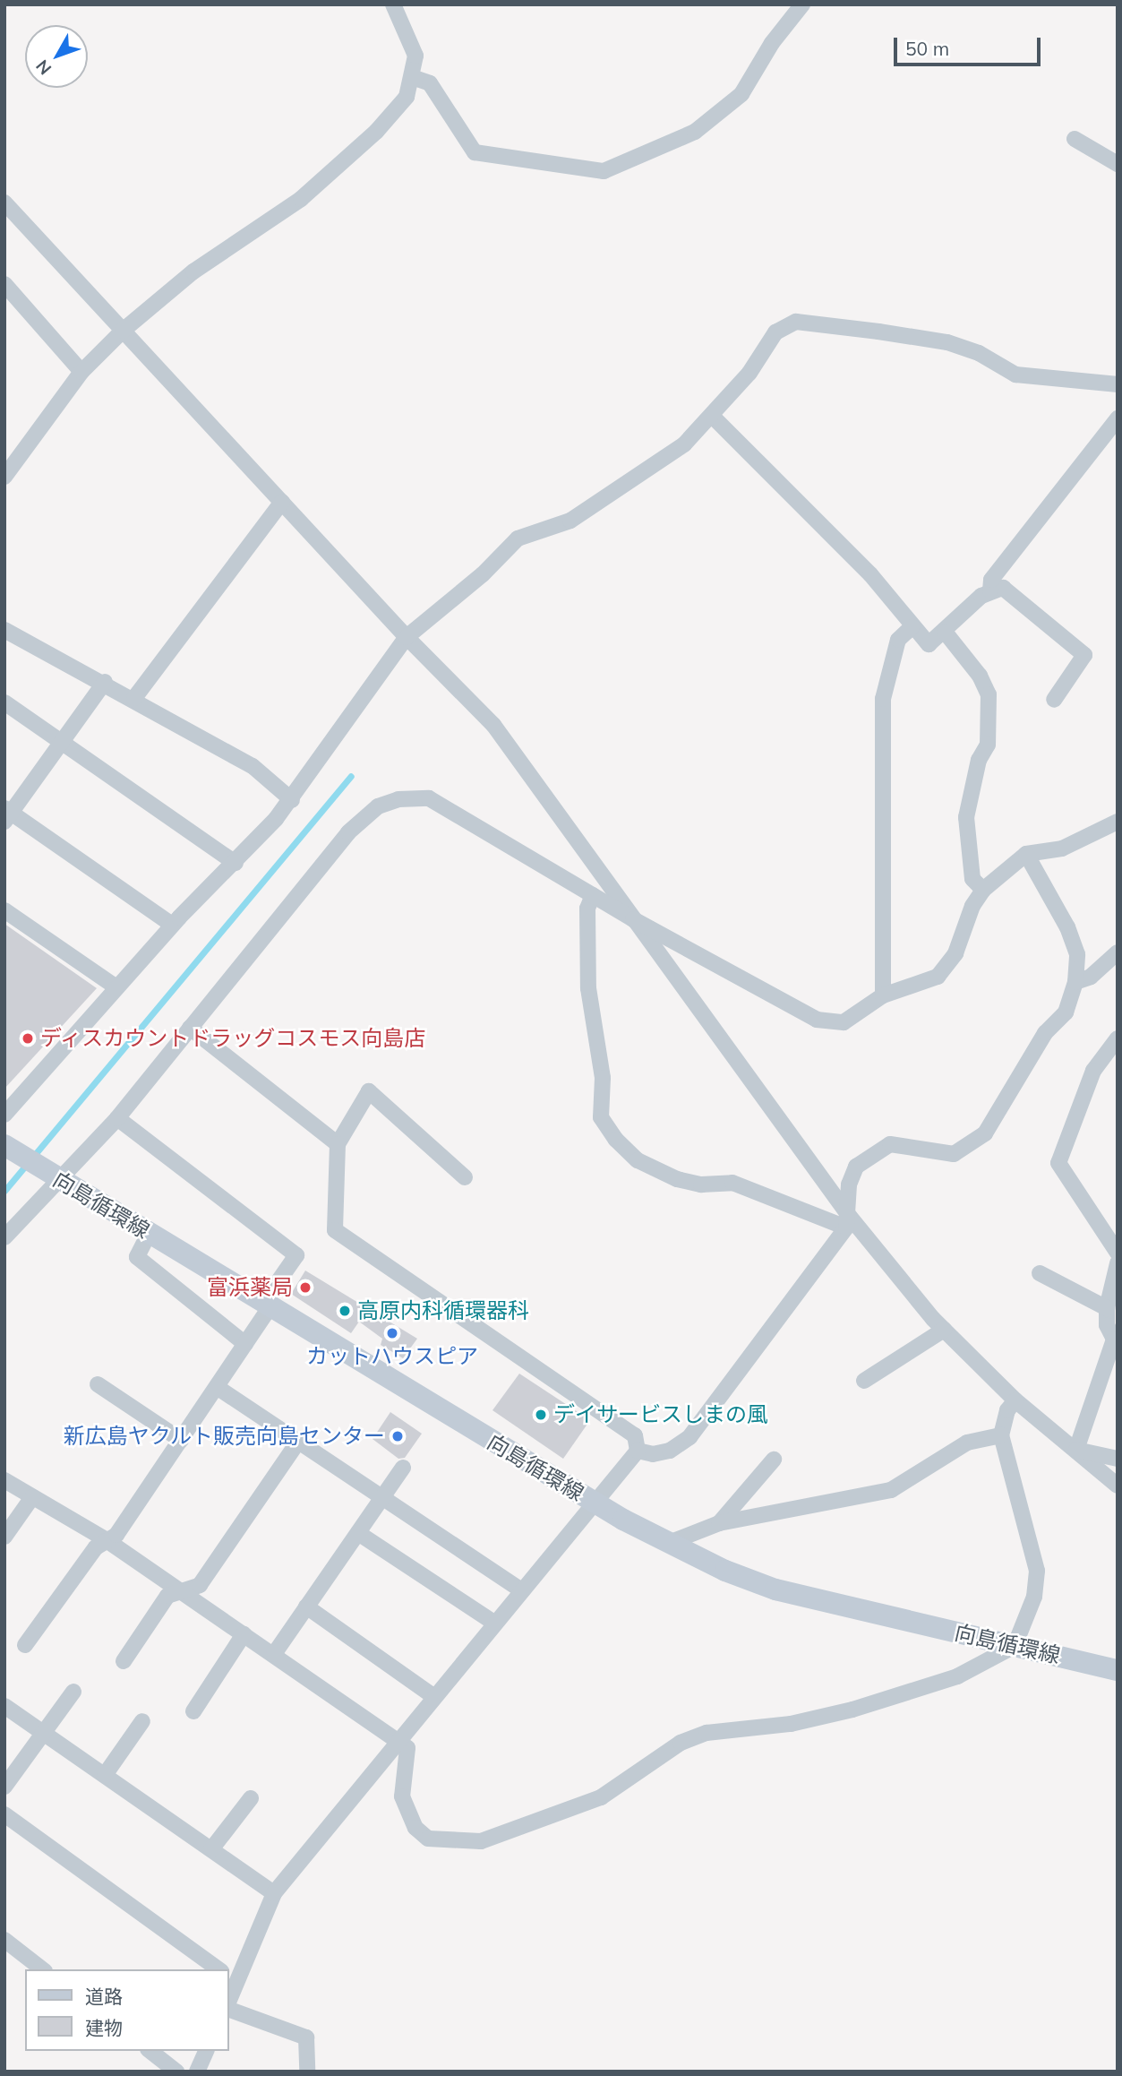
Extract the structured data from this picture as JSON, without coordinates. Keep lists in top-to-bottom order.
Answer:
{
  "streets": {
    "main road": ["向島循環線"]
  },
  "places": [
    "ディスカウントドラッグコスモス向島店",
    "富浜薬局",
    "高原内科循環器科",
    "カットハウスピア",
    "デイサービスしまの風",
    "新広島ヤクルト販売向島センター"
  ],
  "legend": ["道路", "建物"],
  "scale_bar": "50 m",
  "north": "bottom left"
}
